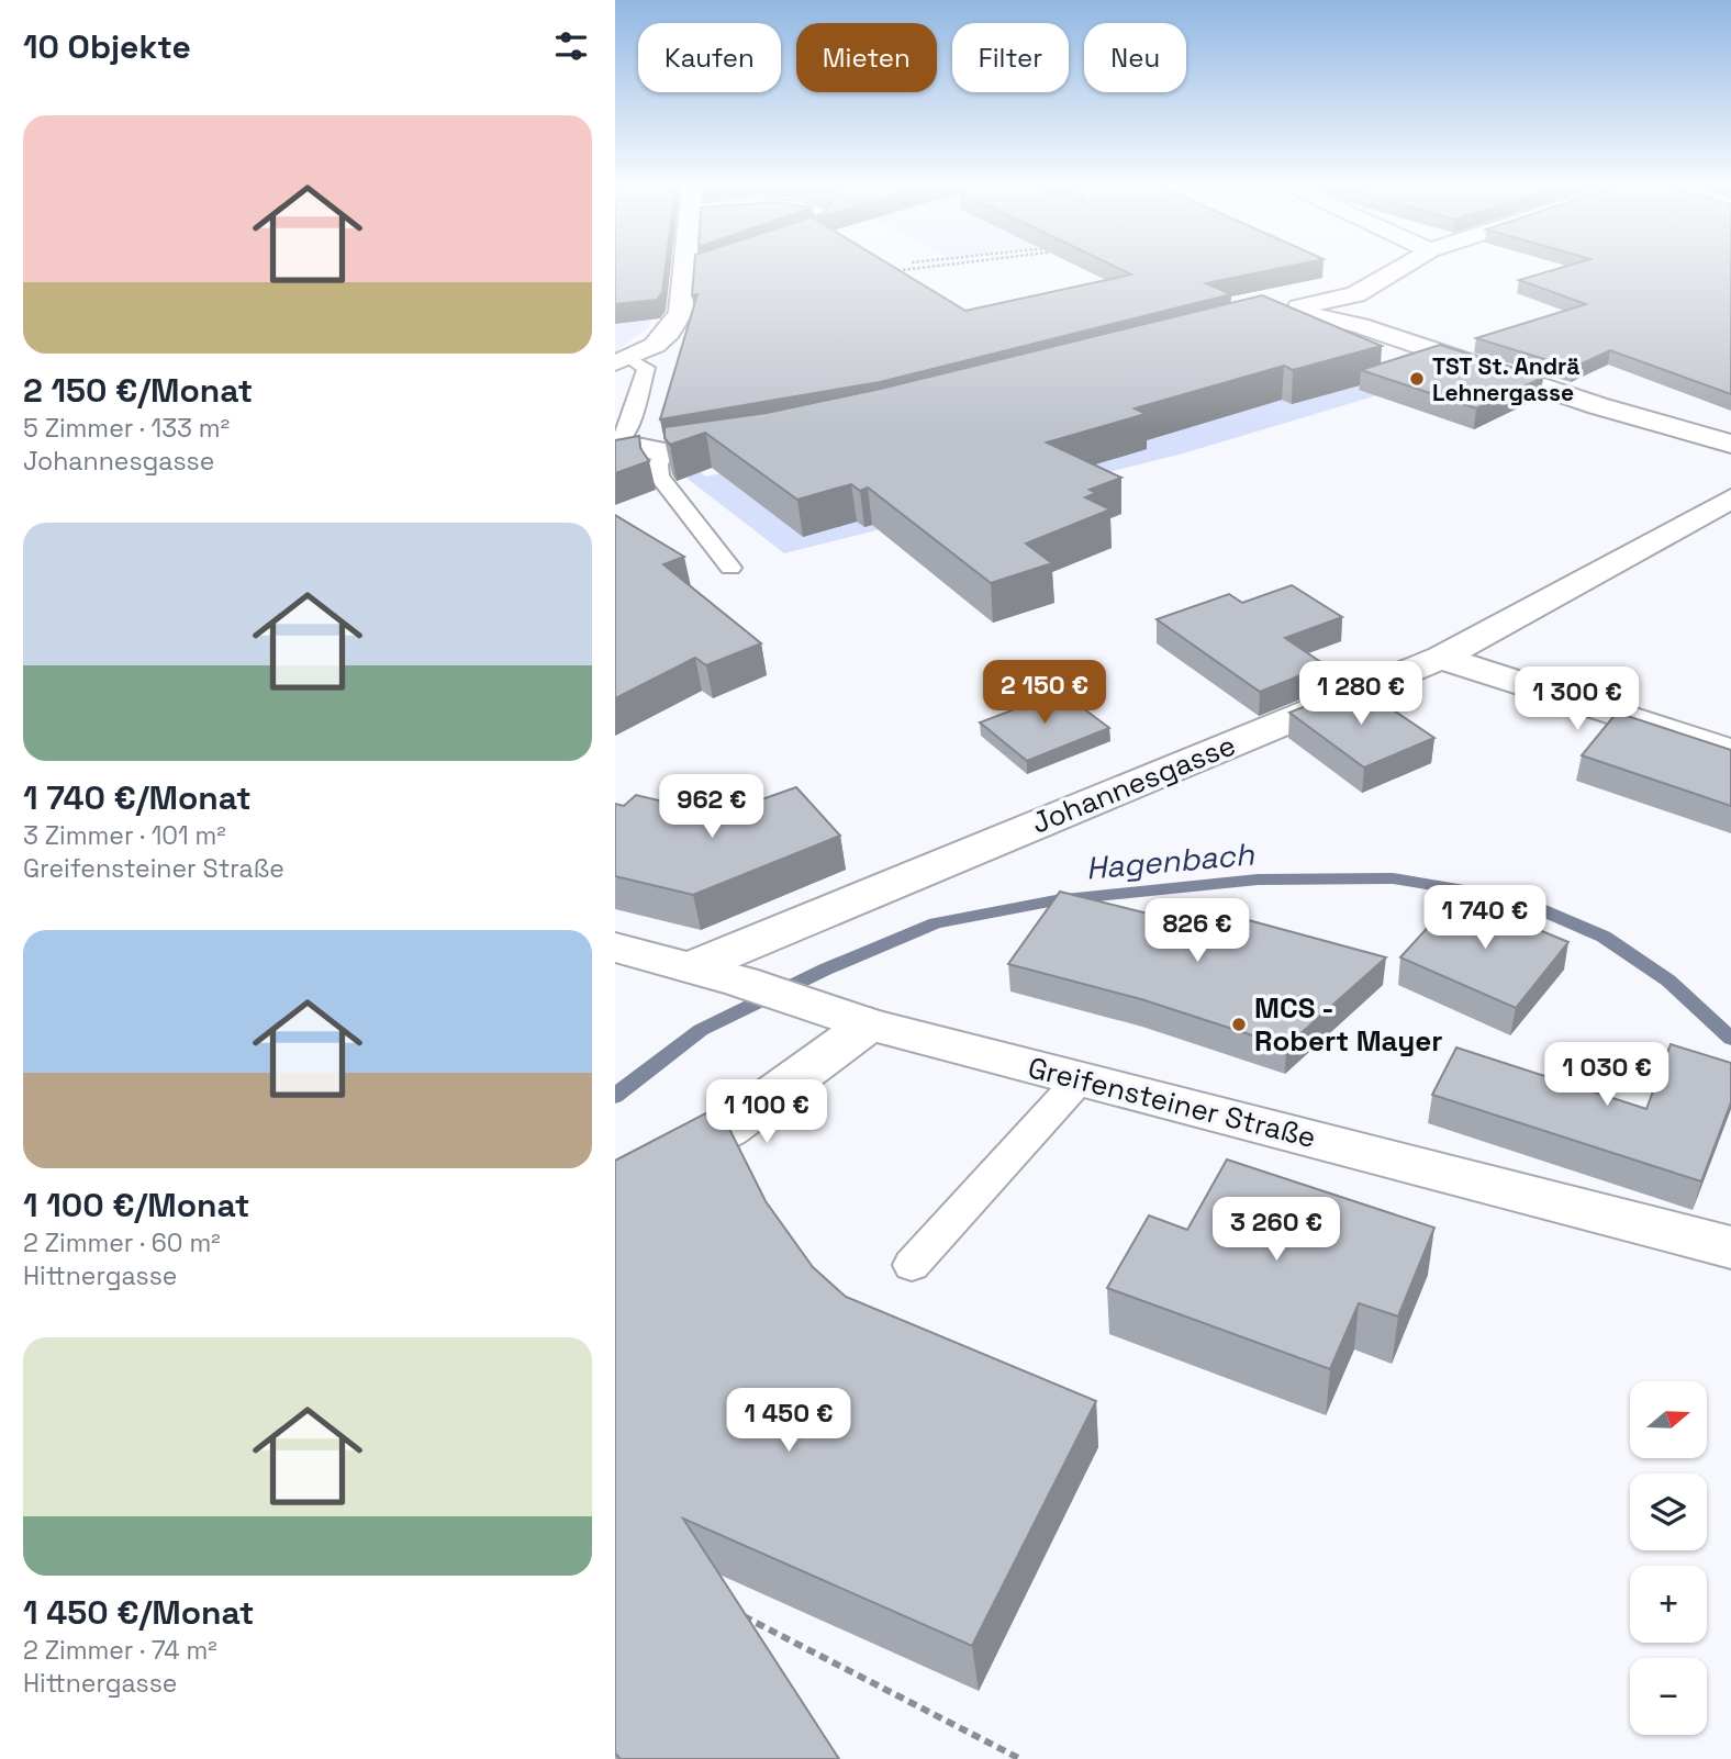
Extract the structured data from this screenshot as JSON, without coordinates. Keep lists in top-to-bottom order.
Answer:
{
  "streets": {
    "street": ["Johannesgasse", "Greifensteiner Straße"]
  },
  "crossings": [
    ["Johannesgasse", "Greifensteiner Straße"]
  ],
  "water": ["Hagenbach"],
  "places": ["TST St. Andrä Lehnergasse", "MCS - Robert Mayer"],
  "north": "right",
  "page": {
    "heading": "10 Objekte",
    "chip": [
      "Kaufen",
      "Mieten",
      "Filter",
      "Neu"
    ],
    "list": [
      {
        "name": "2 150 €/Monat",
        "note": "5 Zimmer · 133 m² · Johannesgasse"
      },
      {
        "name": "1 740 €/Monat",
        "note": "3 Zimmer · 101 m² · Greifensteiner Straße"
      },
      {
        "name": "1 100 €/Monat",
        "note": "2 Zimmer · 60 m² · Hittnergasse"
      },
      {
        "name": "1 450 €/Monat",
        "note": "2 Zimmer · 74 m² · Hittnergasse"
      }
    ],
    "price": [
      "2 150 €",
      "1 280 €",
      "1 300 €",
      "962 €",
      "1 740 €",
      "826 €",
      "1 030 €",
      "1 100 €",
      "3 260 €",
      "1 450 €"
    ],
    "map_buttons": ["+", "−"]
  }
}
